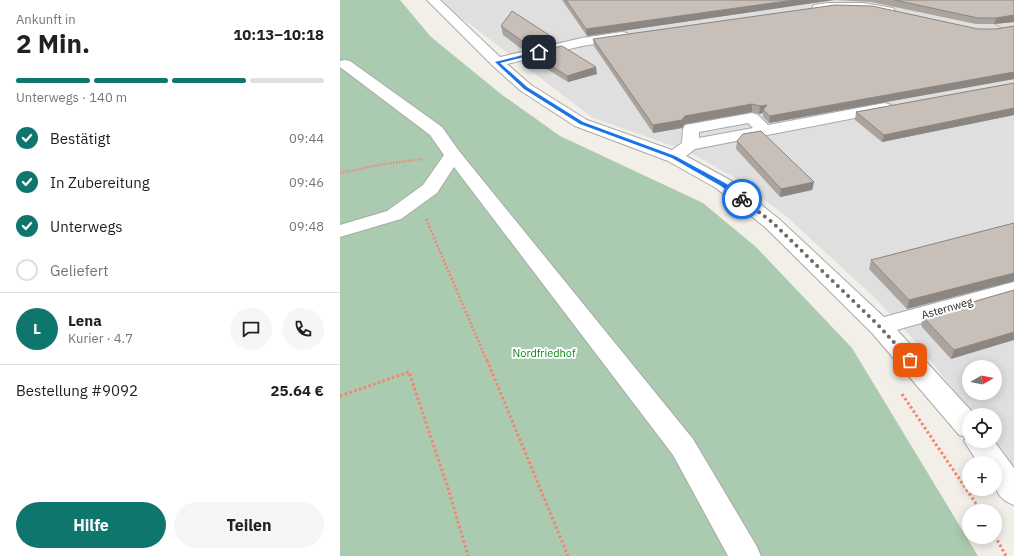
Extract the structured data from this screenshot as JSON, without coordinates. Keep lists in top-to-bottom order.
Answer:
{
  "streets": {
    "street": ["Asternweg"]
  },
  "parks": ["Nordfriedhof"],
  "north": "right",
  "page": {
    "heading": ["2 Min.", "Ankunft in", "10:13–10:18"],
    "panel": [
      "Lena",
      "Kurier · 4.7",
      "Bestellung #9092",
      "25.64 €"
    ],
    "bar": "Unterwegs · 140 m",
    "list": [
      ["Bestätigt", "09:44"],
      ["In Zubereitung", "09:46"],
      ["Unterwegs", "09:48"],
      "Geliefert"
    ],
    "round": "L",
    "map_buttons": ["+", "−"],
    "buttons": ["Hilfe", "Teilen"]
  }
}
